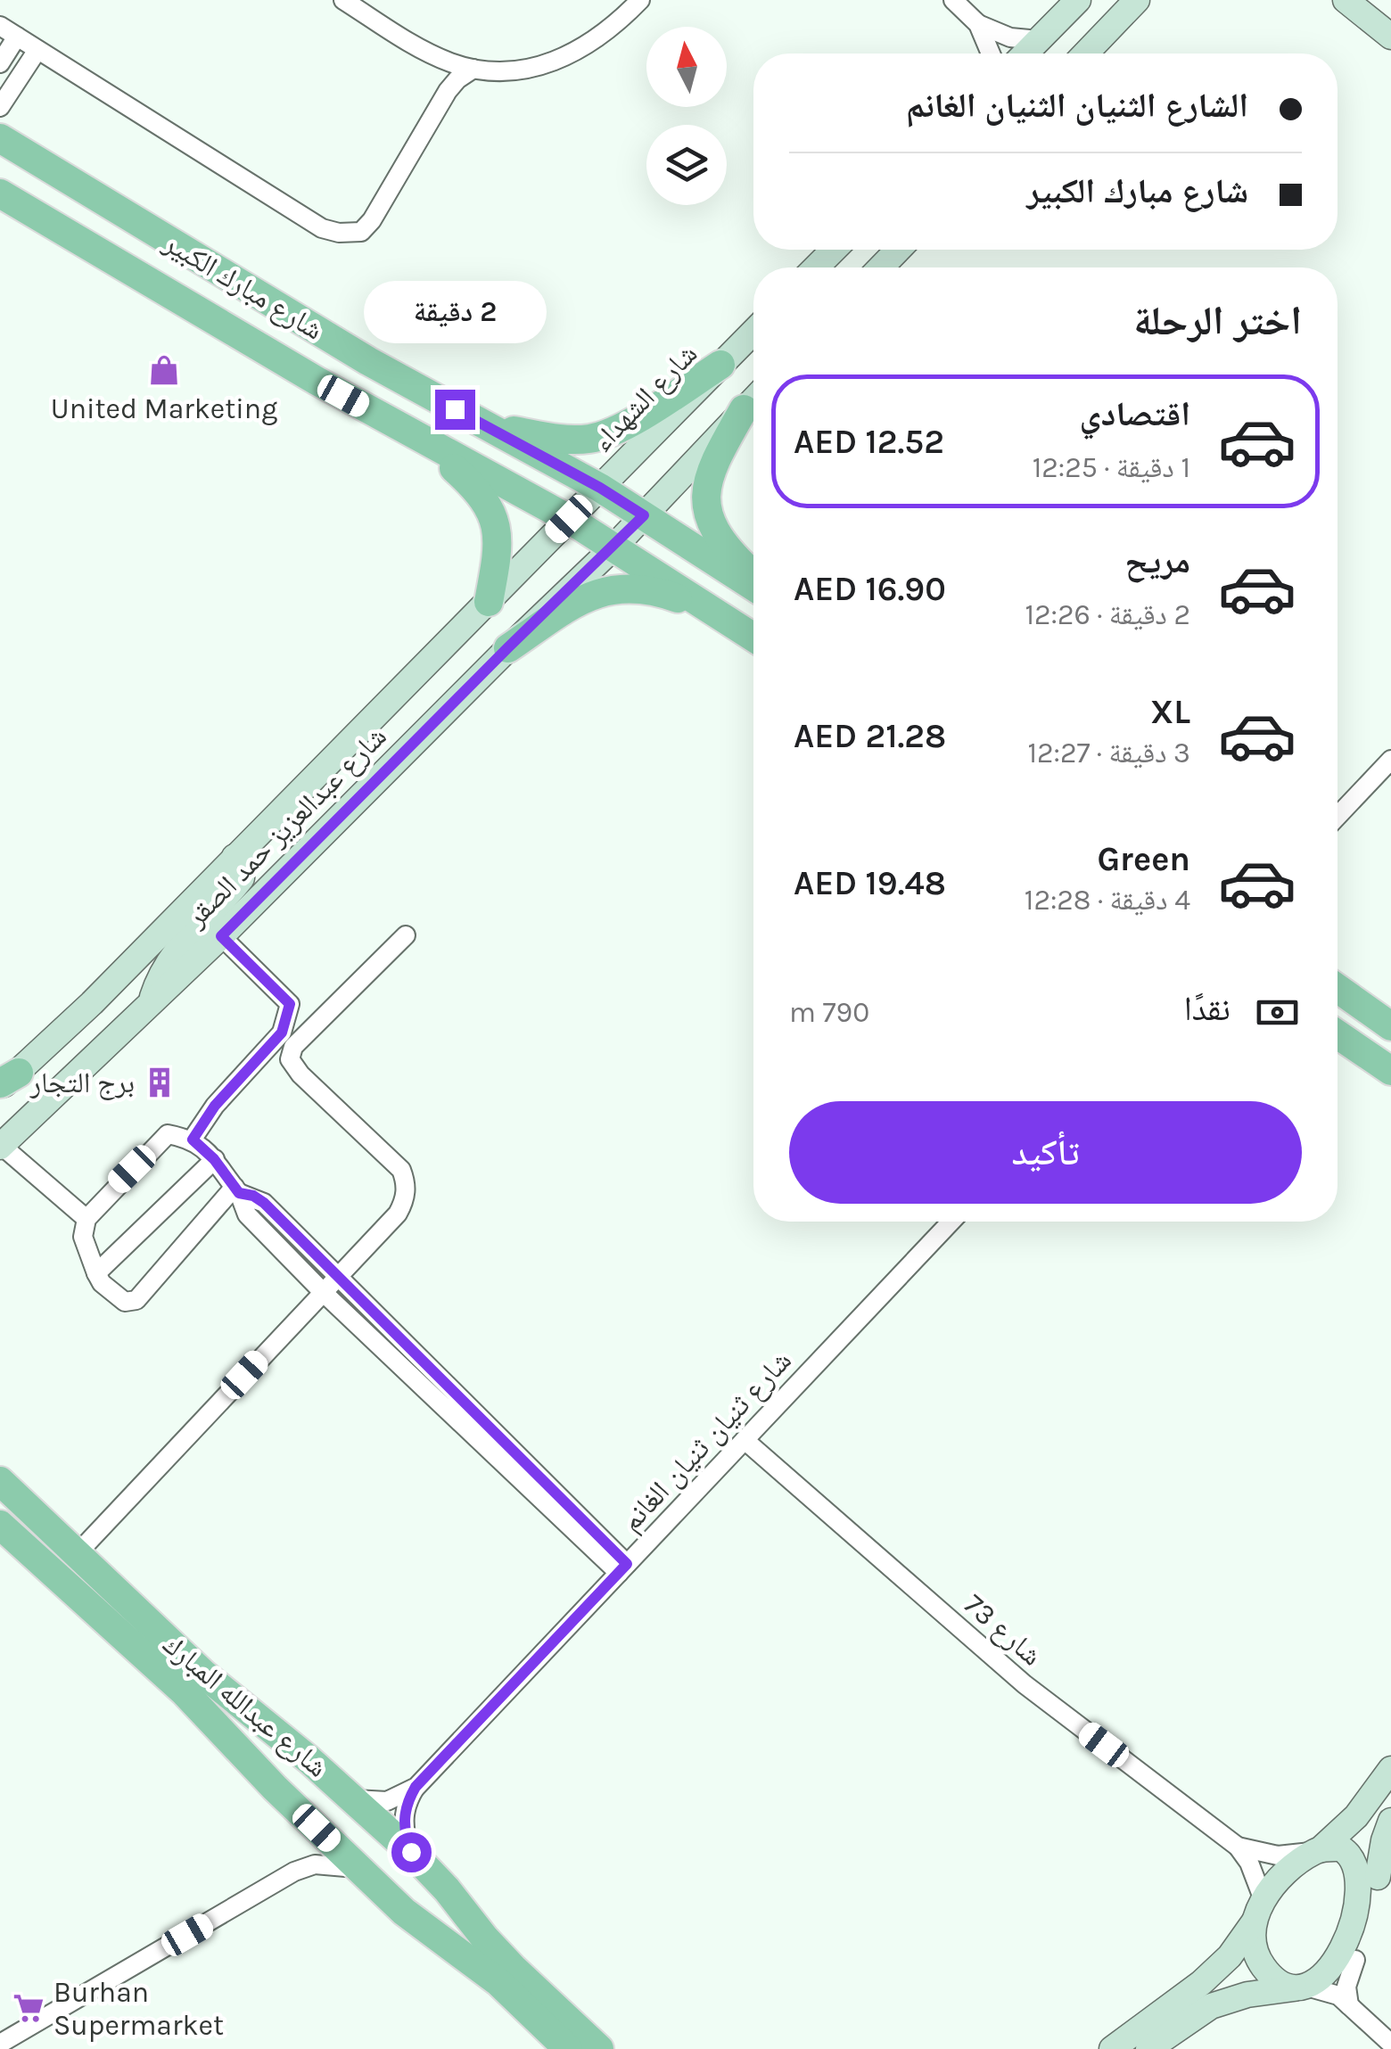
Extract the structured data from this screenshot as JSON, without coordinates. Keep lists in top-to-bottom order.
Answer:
{
  "streets": {
    "main road": [
      "شارع مبارك الكبير",
      "شارع الشهداء",
      "شارع عبدالعزيز حمد الصقر",
      "شارع عبدالله المبارك"
    ],
    "street": ["شارع ثنيان ثنيان الغانم", "شارع 73"]
  },
  "crossings": [
    ["شارع مبارك الكبير", "شارع الشهداء"],
    ["شارع مبارك الكبير", "شارع عبدالعزيز حمد الصقر"],
    ["شارع الشهداء", "شارع عبدالعزيز حمد الصقر"],
    ["شارع ثنيان ثنيان الغانم", "شارع 73"]
  ],
  "places": {
    "shop": ["United Marketing"],
    "building": ["برج التجار"],
    "supermarket": ["Burhan Supermarket"]
  },
  "north": "top",
  "page": {
    "banner": ["الشارع الثنيان الثنيان الغانم", "شارع مبارك الكبير"],
    "heading": "اختر الرحلة",
    "bubble": "2 دقيقة",
    "list": [
      {
        "name": "اقتصادي",
        "note": "1 دقيقة · 12:25",
        "value": "AED 12.52"
      },
      {
        "name": "مريح",
        "note": "2 دقيقة · 12:26",
        "value": "AED 16.90"
      },
      {
        "name": "XL",
        "note": "3 دقيقة · 12:27",
        "value": "AED 21.28"
      },
      {
        "name": "Green",
        "note": "4 دقيقة · 12:28",
        "value": "AED 19.48"
      }
    ],
    "pay": ["نقدًا", "790 m"],
    "buttons": "تأكيد"
  }
}
